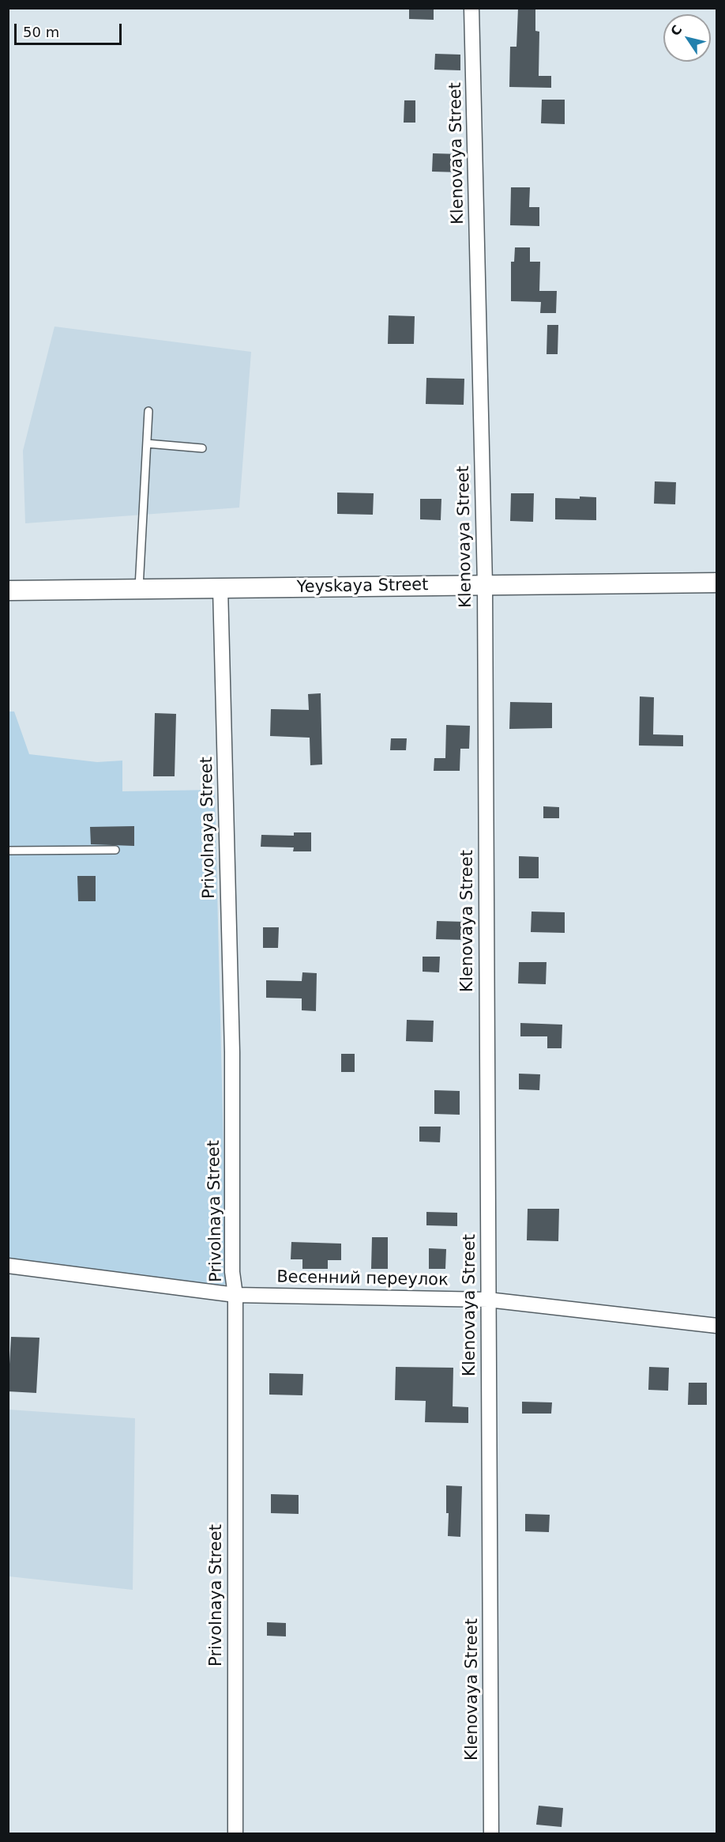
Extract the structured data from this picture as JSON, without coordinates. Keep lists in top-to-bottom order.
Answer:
{
  "streets": {
    "street": [
      "Klenovaya Street",
      "Yeyskaya Street",
      "Privolnaya Street",
      "Весенний переулок"
    ]
  },
  "crossings": [
    ["Klenovaya Street", "Yeyskaya Street"],
    ["Klenovaya Street", "Весенний переулок"],
    ["Yeyskaya Street", "Privolnaya Street"],
    ["Privolnaya Street", "Весенний переулок"]
  ],
  "scale_bar": "50 m",
  "north": "top left"
}
